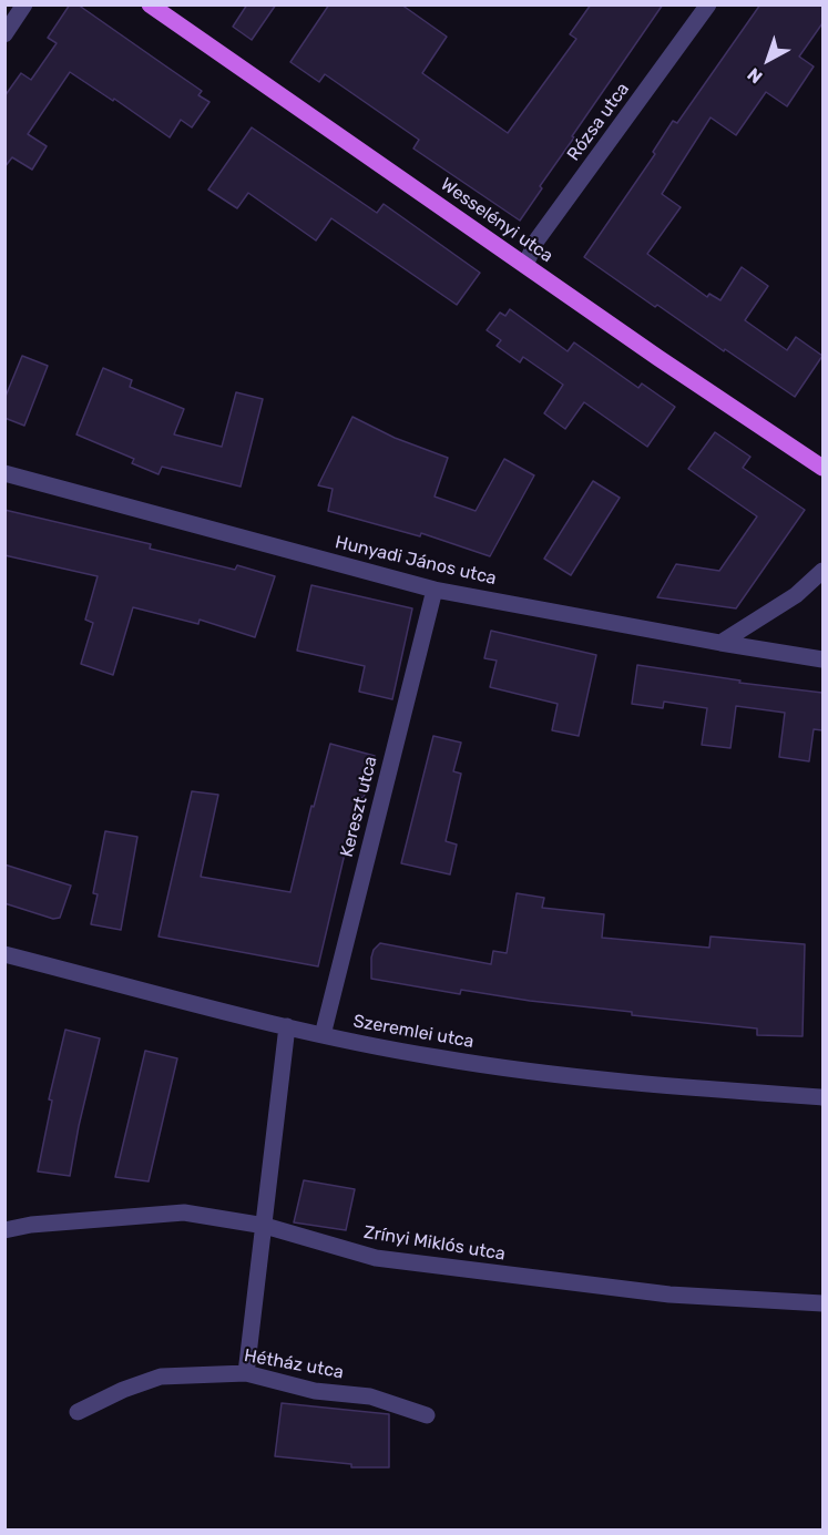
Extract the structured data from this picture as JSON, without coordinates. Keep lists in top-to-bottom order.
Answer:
{
  "streets": {
    "main road": ["Wesselényi utca"],
    "street": [
      "Rózsa utca",
      "Hunyadi János utca",
      "Kereszt utca",
      "Szeremlei utca",
      "Zrínyi Miklós utca",
      "Hétház utca"
    ]
  },
  "crossings": [
    ["Rózsa utca", "Wesselényi utca"],
    ["Hunyadi János utca", "Kereszt utca"],
    ["Kereszt utca", "Szeremlei utca"]
  ],
  "north": "bottom left"
}
